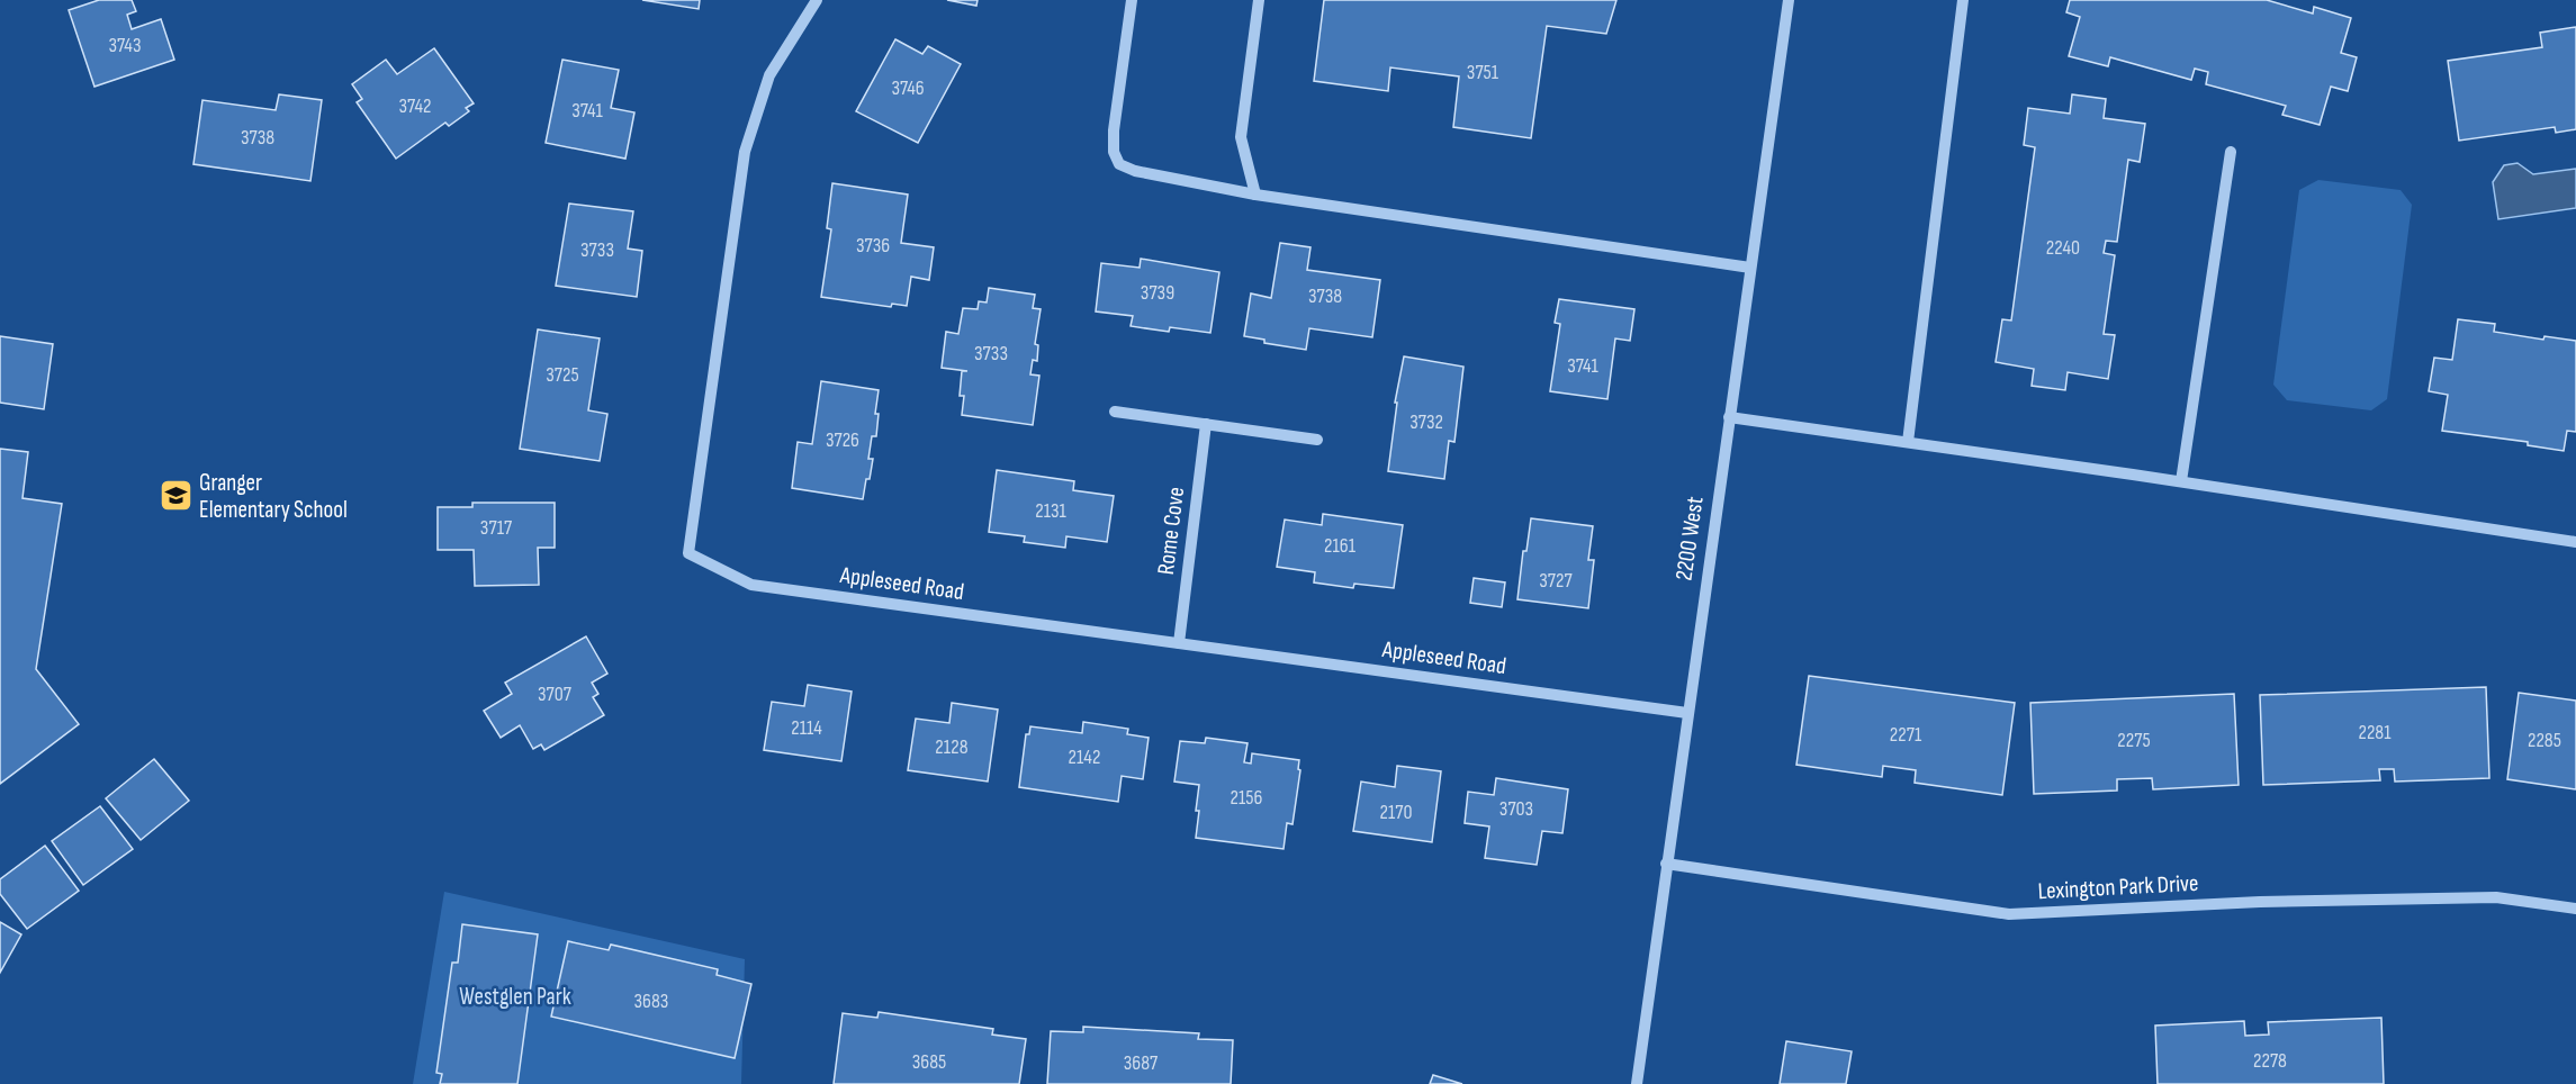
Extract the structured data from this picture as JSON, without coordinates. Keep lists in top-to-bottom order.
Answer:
{
  "streets": {
    "street": [
      "Rome Cove",
      "2200 West",
      "Appleseed Road",
      "Lexington Park Drive"
    ]
  },
  "crossings": [
    ["Rome Cove", "Appleseed Road"],
    ["2200 West", "Appleseed Road"],
    ["2200 West", "Lexington Park Drive"]
  ],
  "parks": ["Westglen Park"],
  "places": {
    "school or university": ["Granger Elementary School"]
  },
  "house_numbers": [
    "3743",
    "3751",
    "3746",
    "3742",
    "3741",
    "3738",
    "3736",
    "2240",
    "3733",
    "3739",
    "3738",
    "3733",
    "3741",
    "3725",
    "3732",
    "3726",
    "2131",
    "3717",
    "2161",
    "3727",
    "3707",
    "2114",
    "2281",
    "2271",
    "2275",
    "2285",
    "2128",
    "2142",
    "2156",
    "3703",
    "2170",
    "3683",
    "2278",
    "3685",
    "3687"
  ]
}
